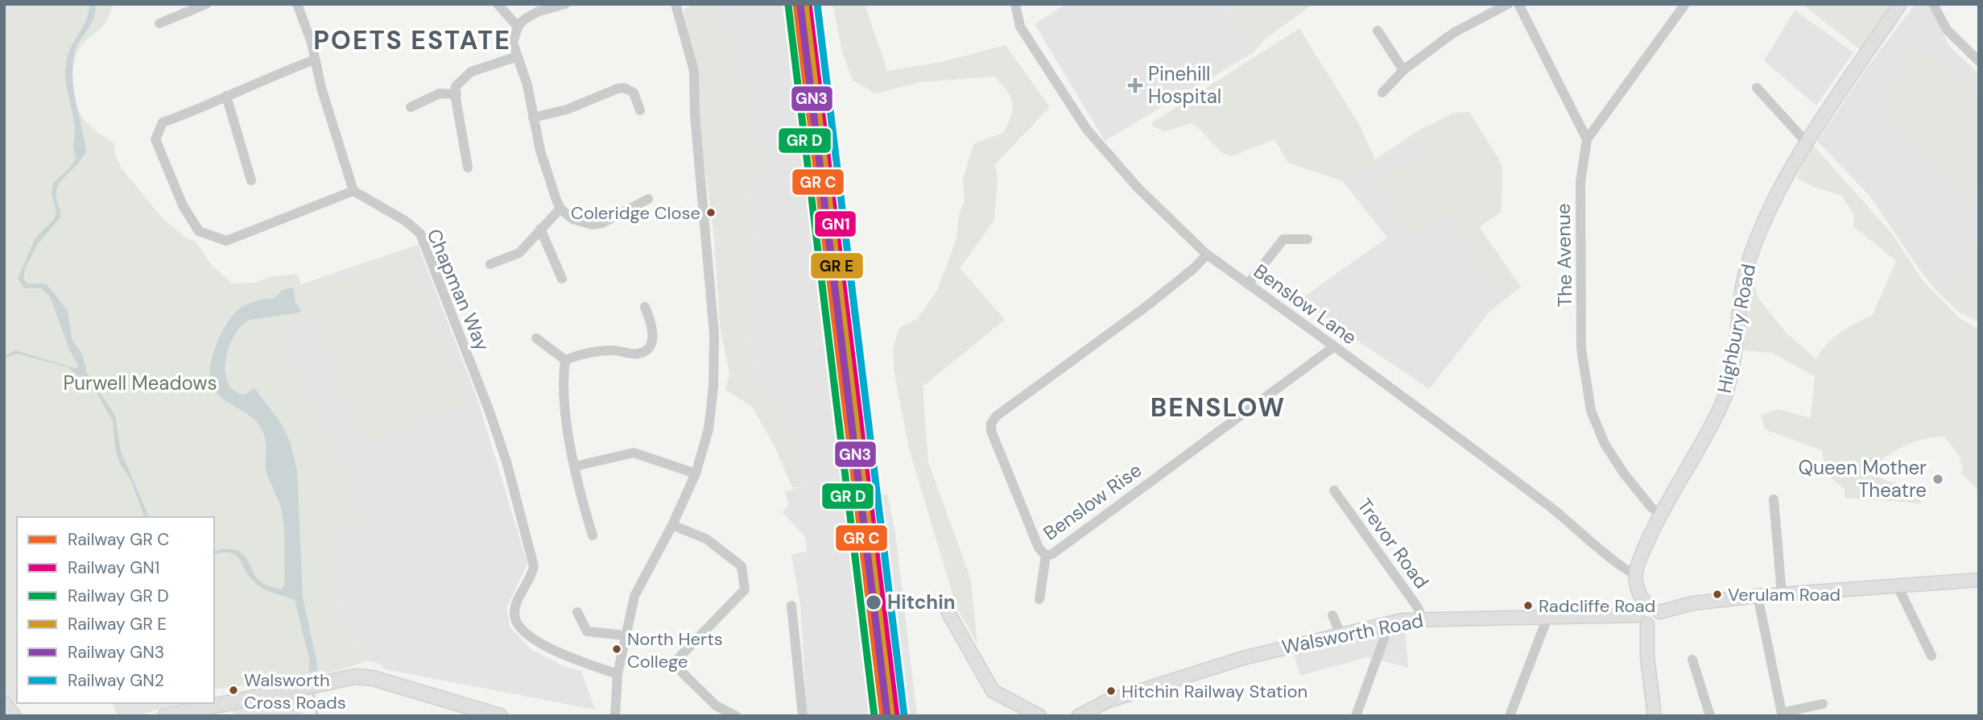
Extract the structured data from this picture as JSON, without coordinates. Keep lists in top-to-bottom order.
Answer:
{
  "streets": {
    "main road": ["Highbury Road", "Walsworth Road"],
    "street": [
      "The Avenue",
      "Chapman Way",
      "Benslow Lane",
      "Benslow Rise",
      "Trevor Road"
    ]
  },
  "crossings": [
    ["The Avenue", "Highbury Road"],
    ["Benslow Lane", "Highbury Road"],
    ["Benslow Lane", "Benslow Rise"],
    ["Trevor Road", "Walsworth Road"]
  ],
  "districts": ["POETS ESTATE", "BENSLOW"],
  "parks": ["Purwell Meadows"],
  "places": {
    "health": ["Pinehill Hospital"],
    "other": [
      "Coleridge Close",
      "Queen Mother Theatre",
      "Verulam Road",
      "Hitchin",
      "Radcliffe Road",
      "North Herts College",
      "Walsworth Cross Roads",
      "Hitchin Railway Station"
    ]
  },
  "lines": ["rail line GN1", "rail line GN2", "rail line GN3"],
  "legend": [
    "Railway GR C",
    "Railway GN1",
    "Railway GR D",
    "Railway GR E",
    "Railway GN3",
    "Railway GN2"
  ]
}
